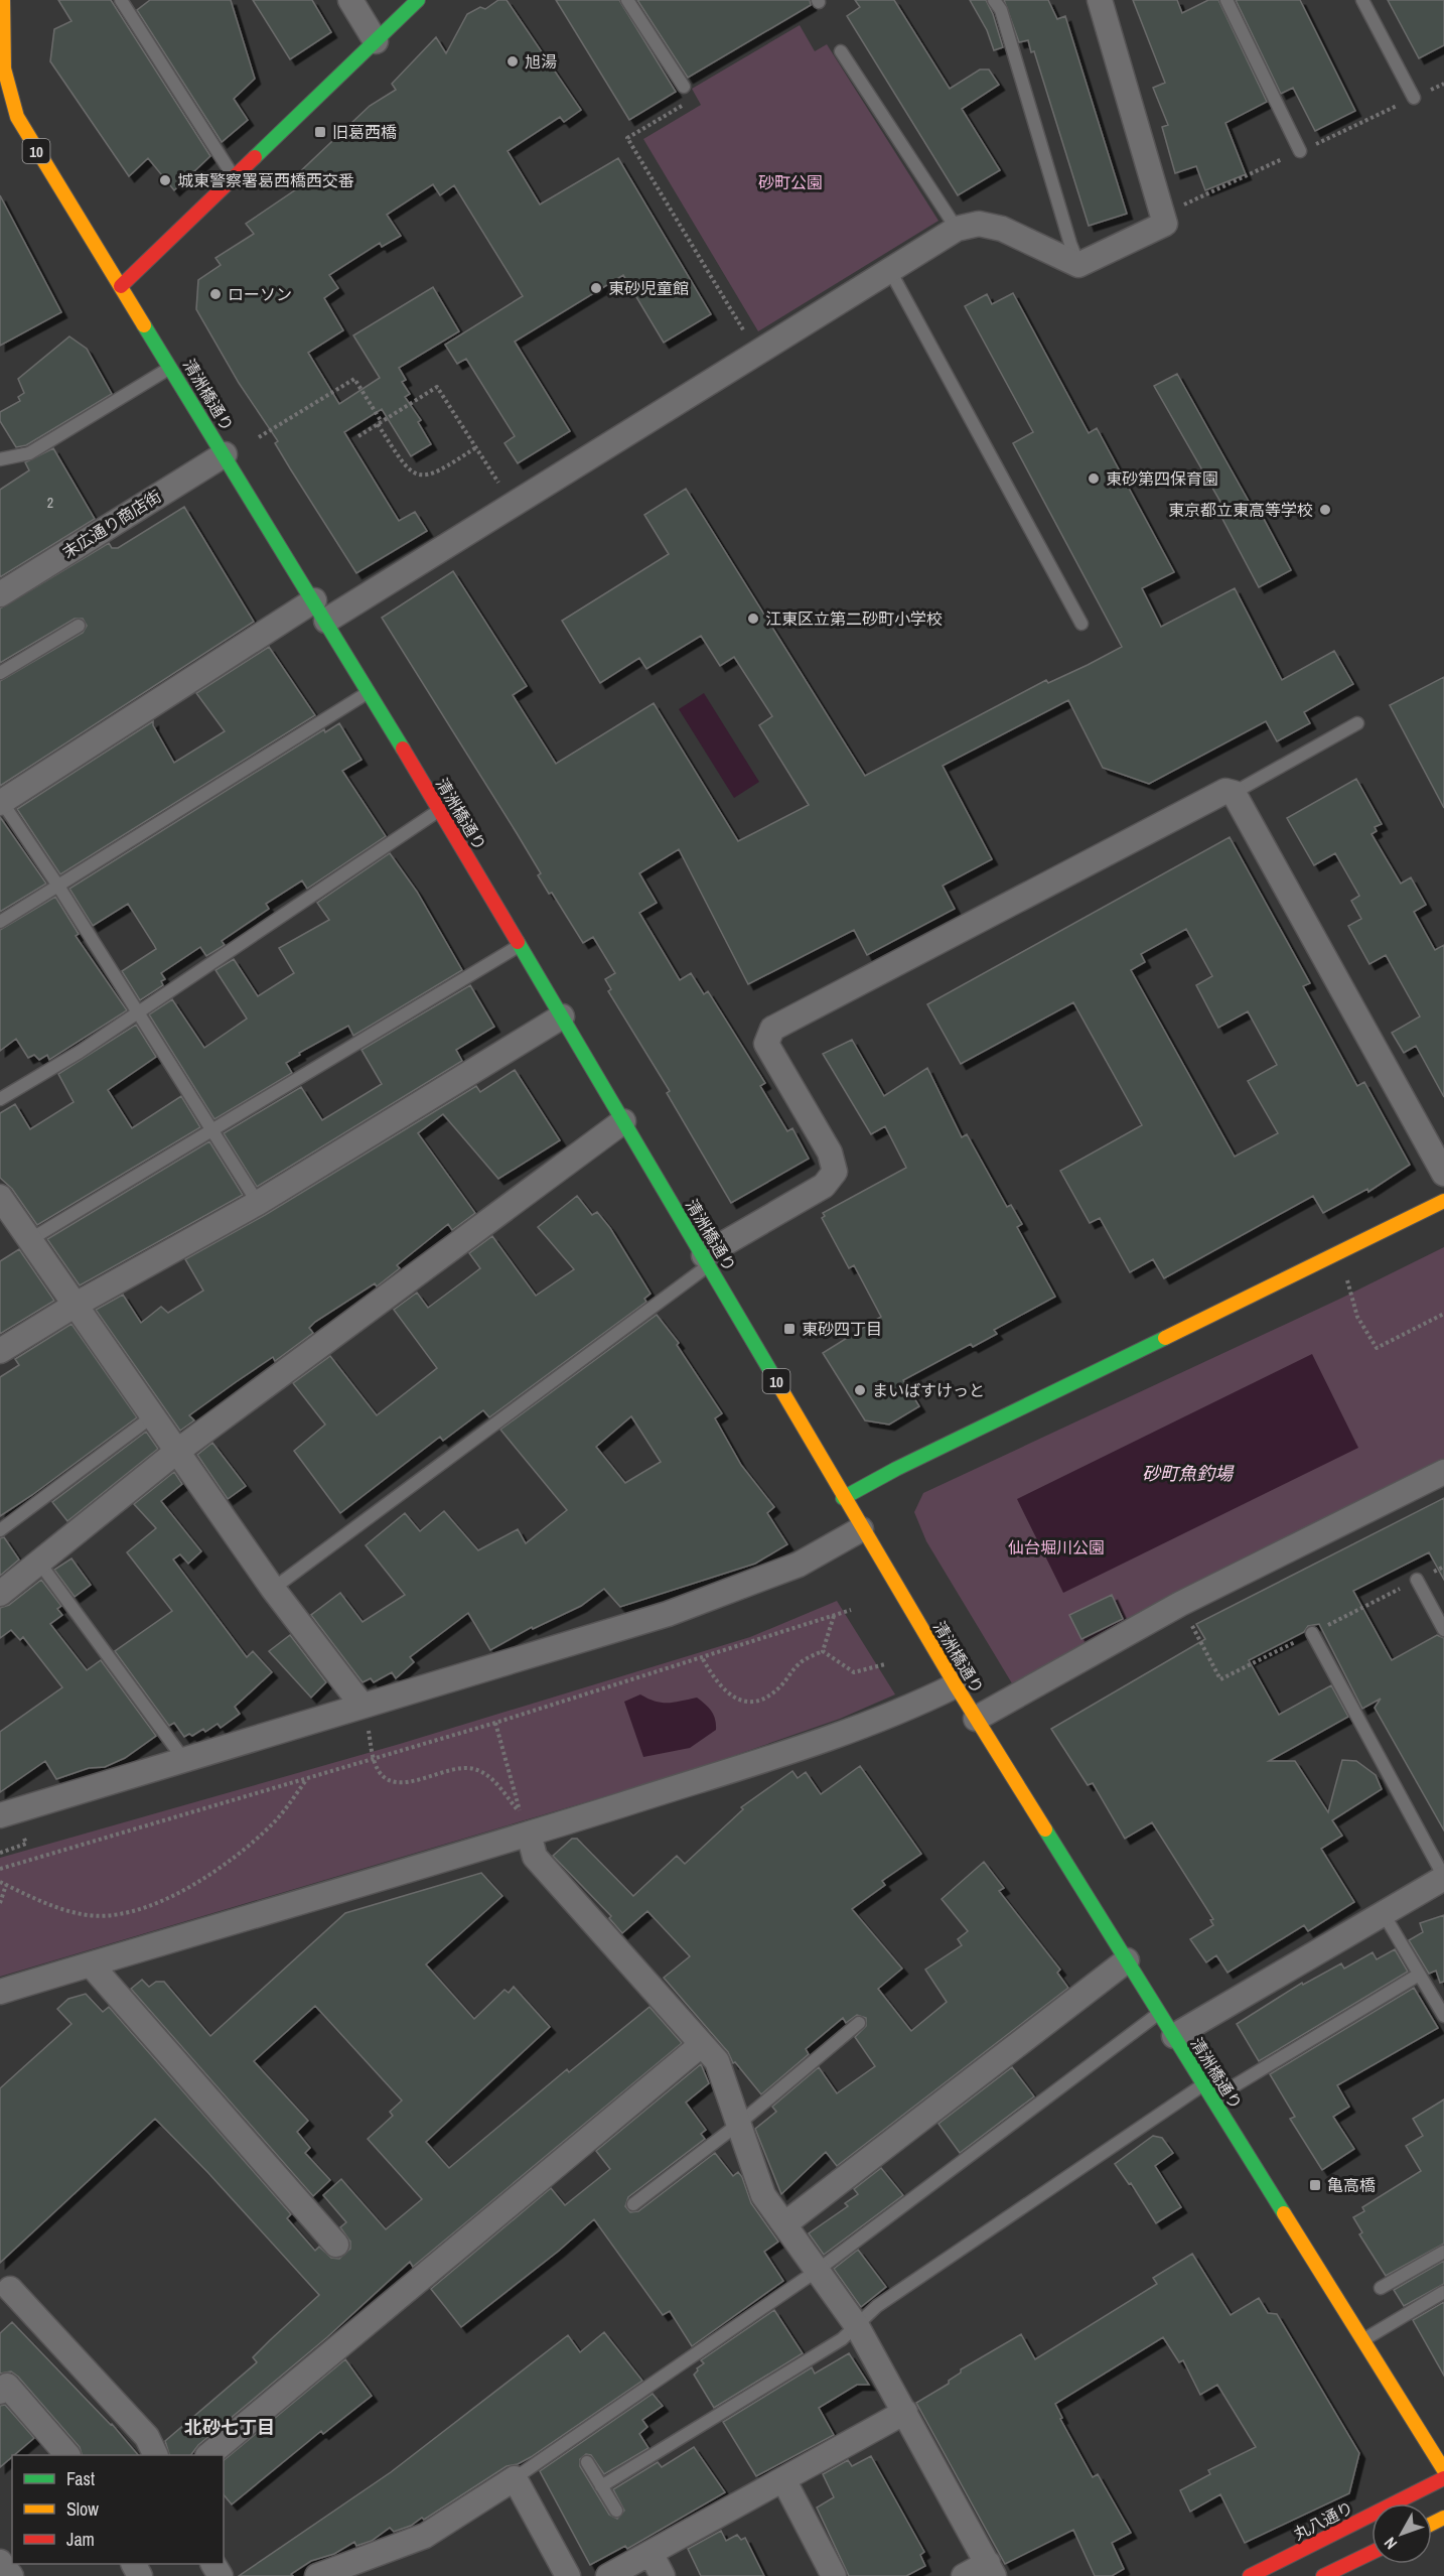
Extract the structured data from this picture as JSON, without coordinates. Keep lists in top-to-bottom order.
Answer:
{
  "streets": {
    "main road": ["10", "清洲橋通り", "丸八通り"],
    "street": ["末広通り商店街"]
  },
  "crossings": [
    ["清洲橋通り", "末広通り商店街"]
  ],
  "districts": ["北砂七丁目"],
  "water": ["砂町魚釣場"],
  "parks": ["砂町公園", "仙台堀川公園"],
  "places": {
    "other": [
      "旭湯",
      "城東警察署葛西橋西交番",
      "東砂児童館",
      "ローソン",
      "東砂第四保育園",
      "東京都立東高等学校",
      "江東区立第二砂町小学校",
      "まいばすけっと"
    ],
    "transit": ["旧葛西橋", "東砂四丁目", "亀高橋"]
  },
  "house_numbers": ["2"],
  "legend": ["Fast", "Slow", "Jam"],
  "north": "bottom left"
}
